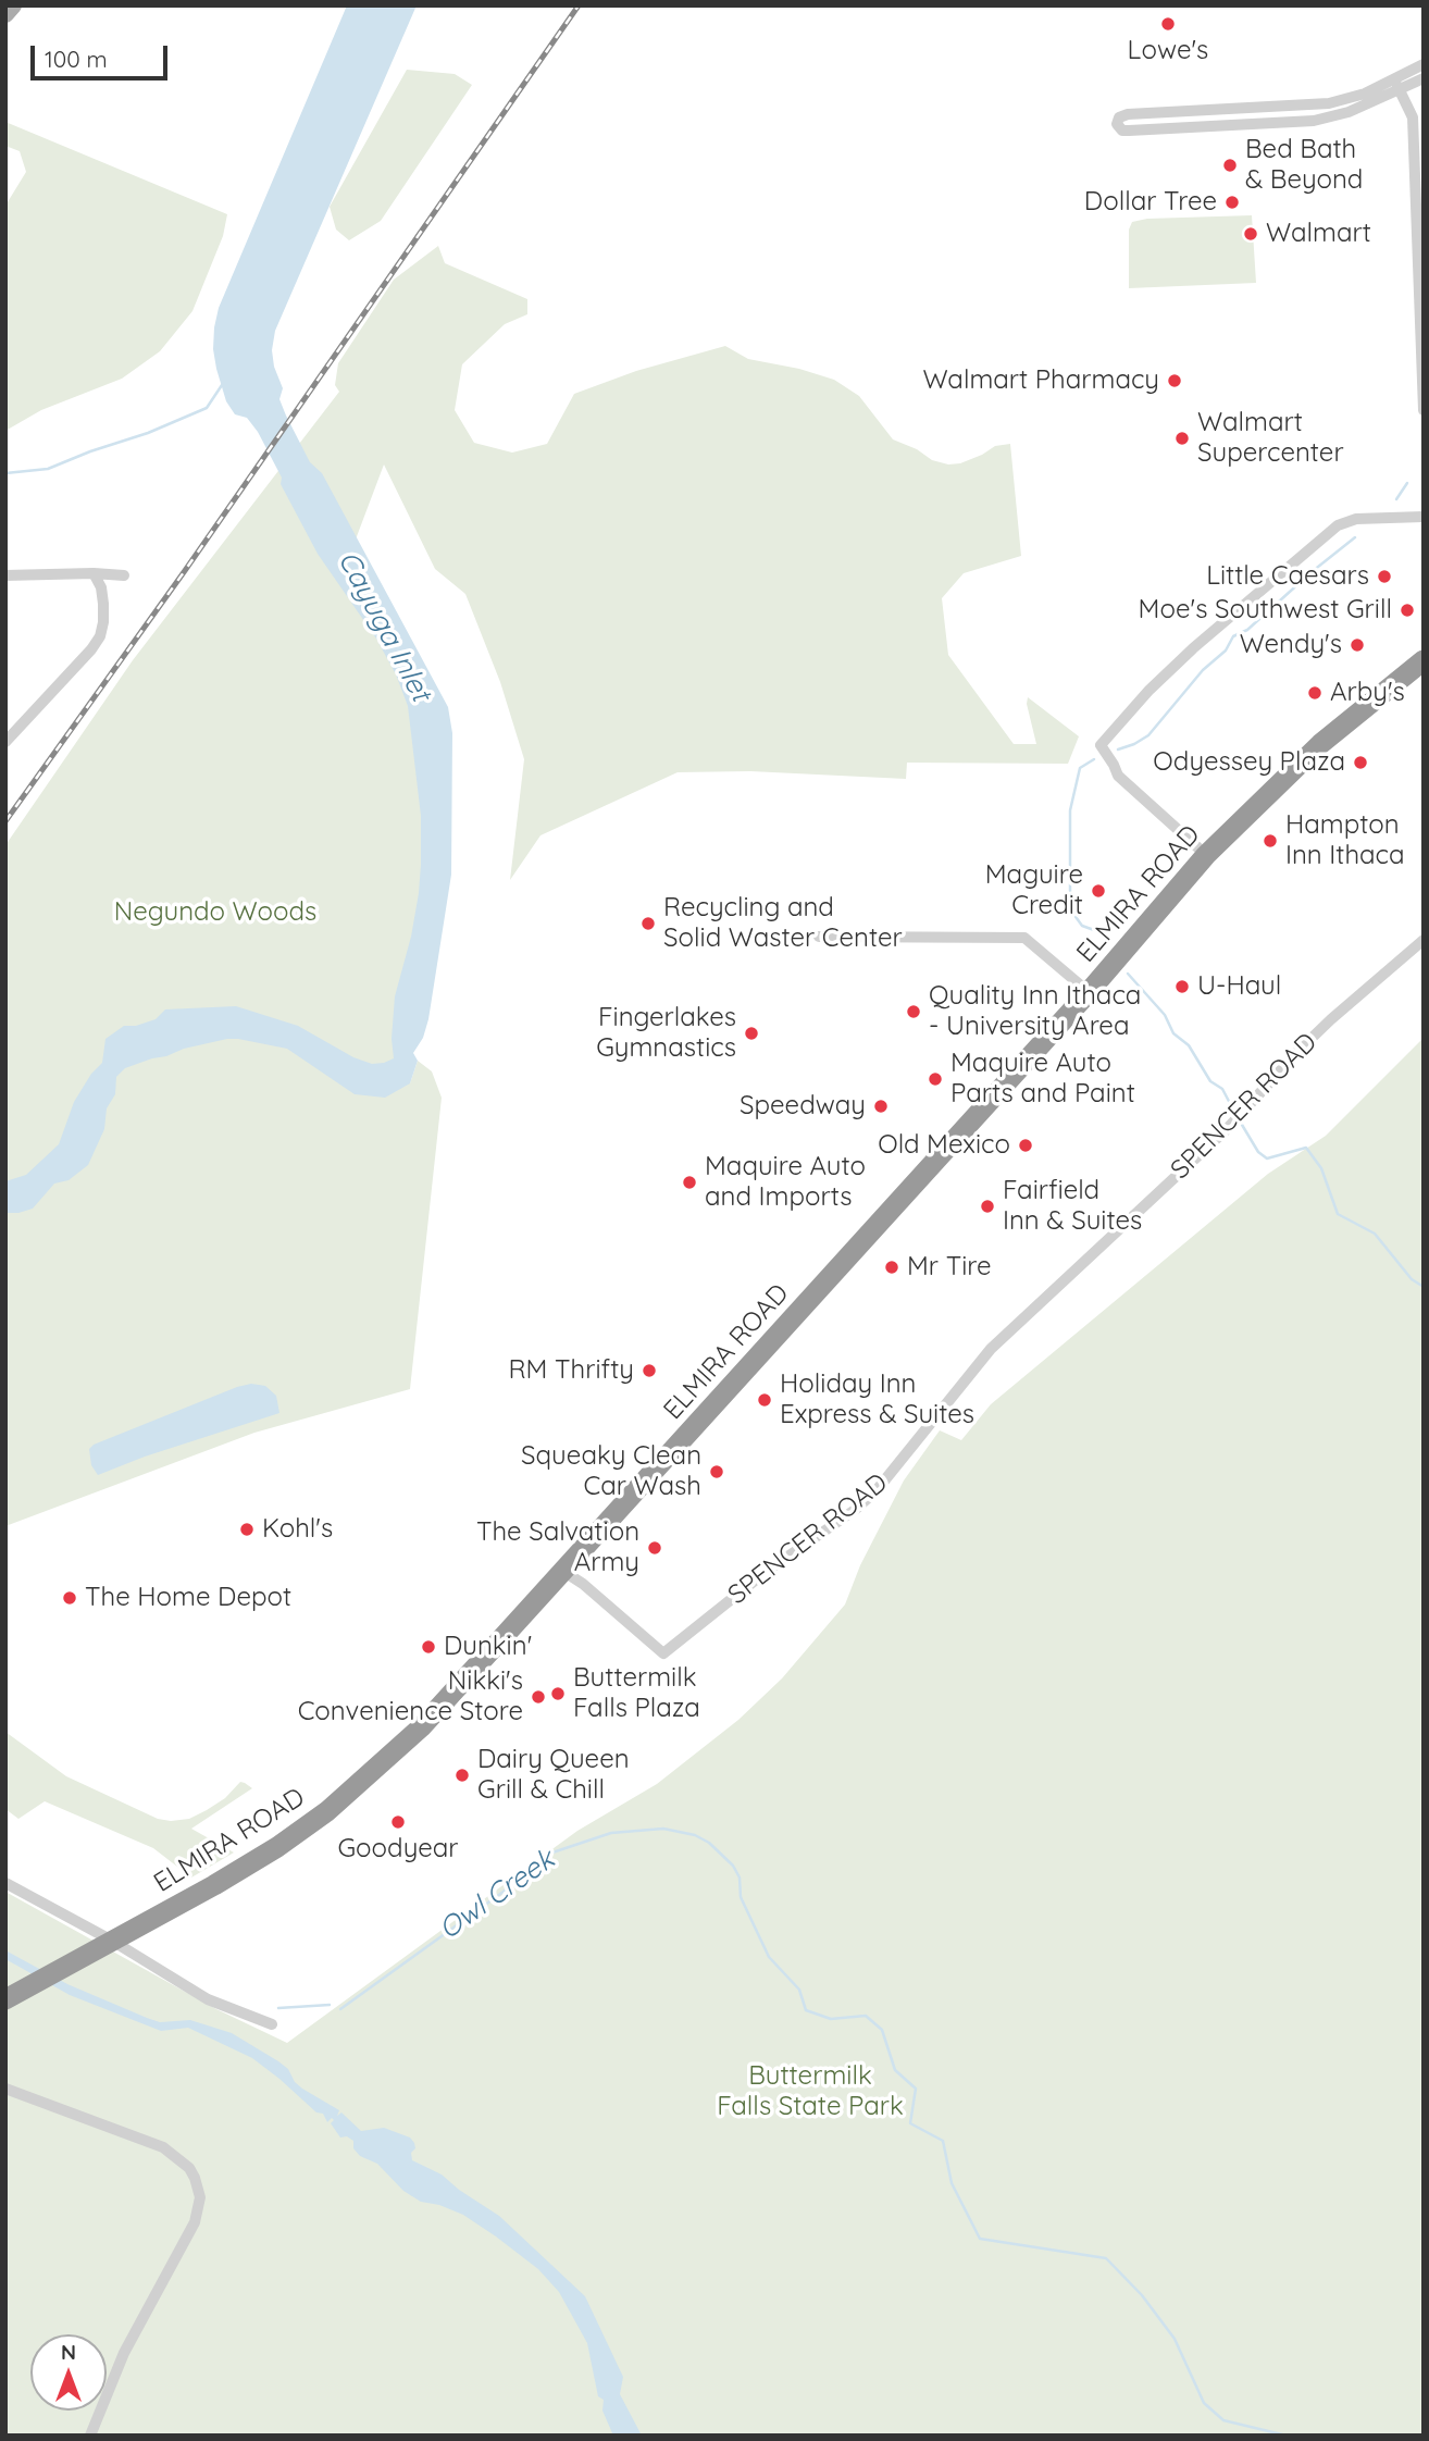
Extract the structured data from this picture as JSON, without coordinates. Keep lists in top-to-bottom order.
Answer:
{
  "streets": {
    "highway": ["ELMIRA ROAD"],
    "street": ["SPENCER ROAD"]
  },
  "crossings": [
    ["ELMIRA ROAD", "SPENCER ROAD"]
  ],
  "water": ["Cayuga Inlet", "Owl Creek"],
  "parks": ["Negundo Woods", "Buttermilk Falls State Park"],
  "places": [
    "Lowe's",
    "Bed Bath & Beyond",
    "Dollar Tree",
    "Walmart",
    "Walmart Pharmacy",
    "Walmart Supercenter",
    "Little Caesars",
    "Moe's Southwest Grill",
    "Wendy's",
    "Arby's",
    "Odyessey Plaza",
    "Hampton Inn Ithaca",
    "Maguire Credit",
    "Recycling and Solid Waster Center",
    "U-Haul",
    "Quality Inn Ithaca - University Area",
    "Fingerlakes Gymnastics",
    "Maquire Auto Parts and Paint",
    "Speedway",
    "Old Mexico",
    "Maquire Auto and Imports",
    "Fairfield Inn & Suites",
    "Mr Tire",
    "RM Thrifty",
    "Holiday Inn Express & Suites",
    "Squeaky Clean Car Wash",
    "Kohl's",
    "The Salvation Army",
    "The Home Depot",
    "Dunkin'",
    "Buttermilk Falls Plaza",
    "Nikki's Convenience Store",
    "Dairy Queen Grill & Chill",
    "Goodyear"
  ],
  "scale_bar": "100 m",
  "north": "top"
}
